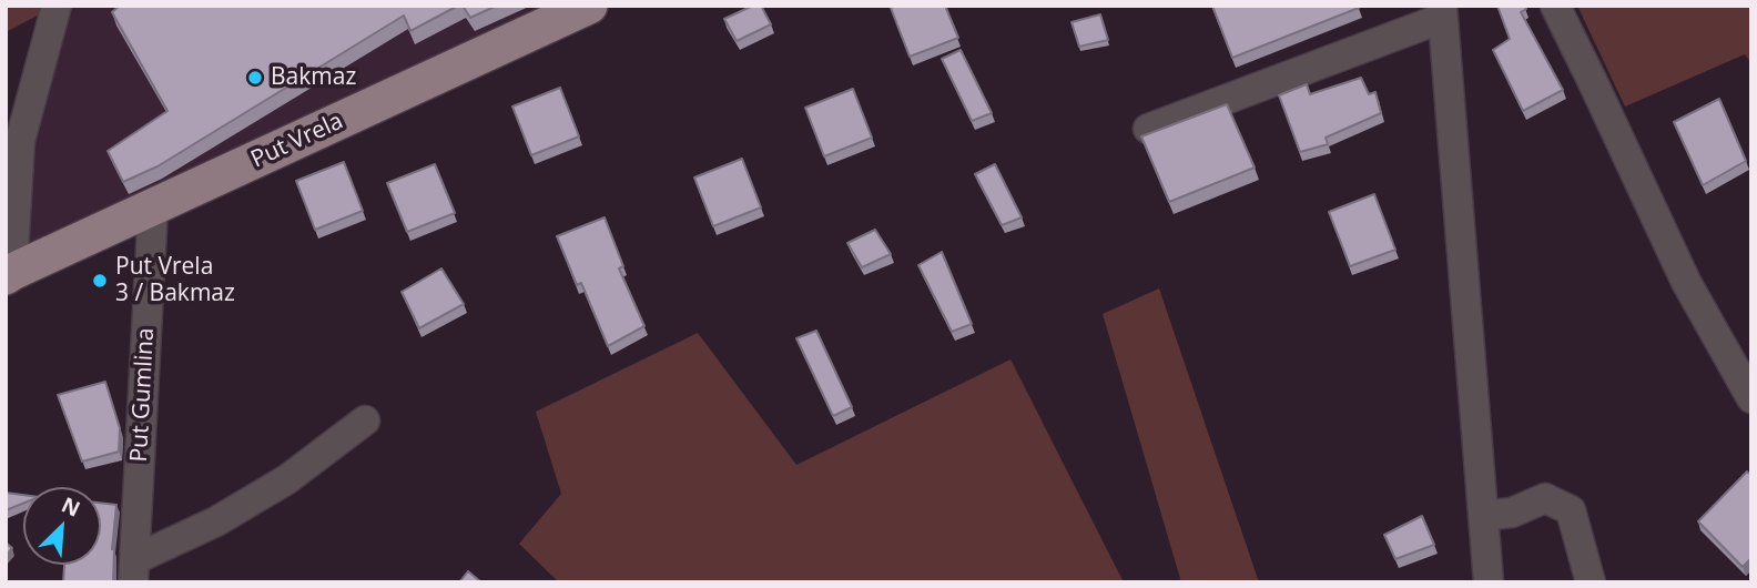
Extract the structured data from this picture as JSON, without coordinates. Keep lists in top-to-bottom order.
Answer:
{
  "streets": {
    "main road": ["Put Vrela"],
    "street": ["Put Gumlina"]
  },
  "crossings": [
    ["Put Vrela", "Put Gumlina"]
  ],
  "places": ["Bakmaz", "Put Vrela 3 / Bakmaz"],
  "north": "top right"
}
